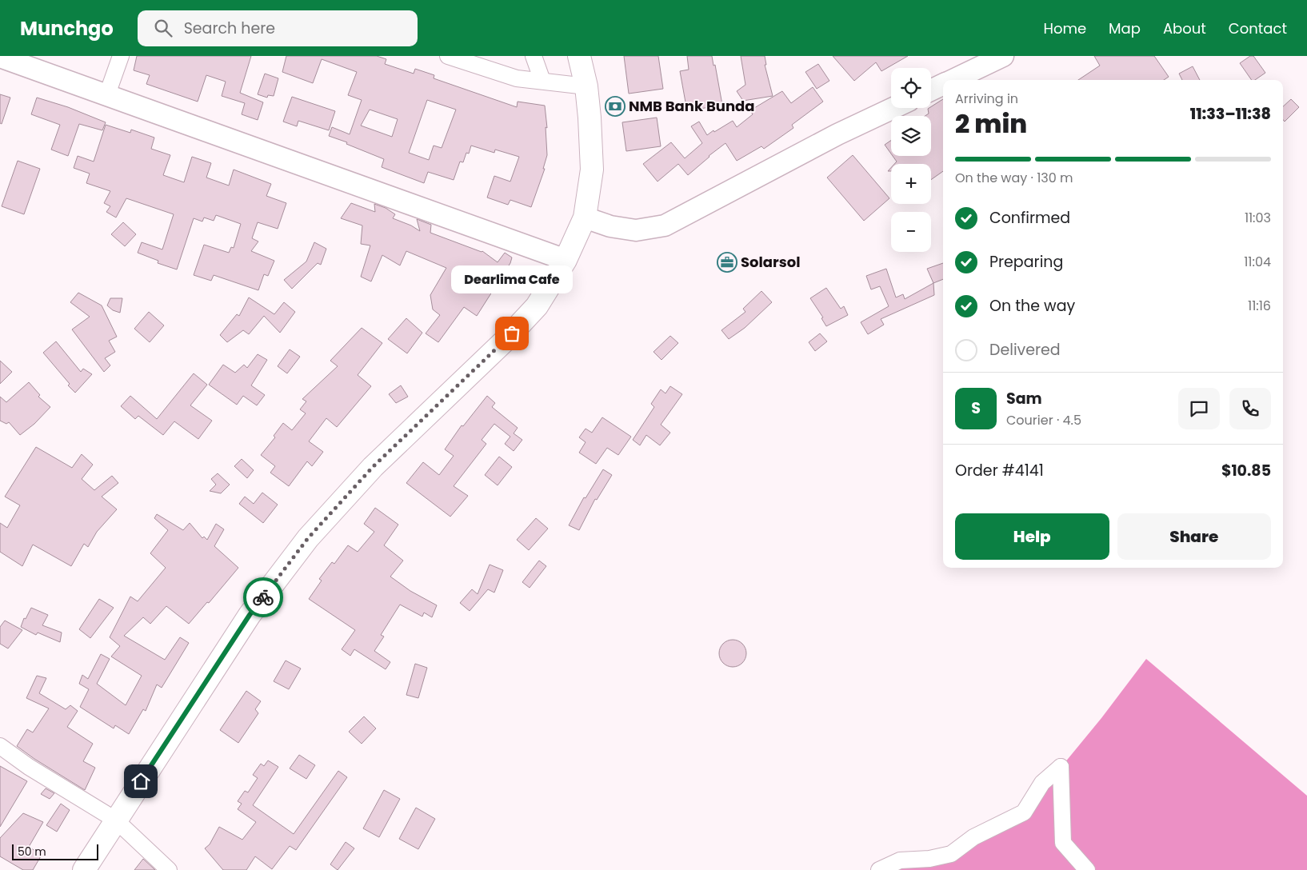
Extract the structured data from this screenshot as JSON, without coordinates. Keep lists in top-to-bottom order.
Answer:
{
  "places": {
    "bank": ["NMB Bank Bunda"],
    "office": ["Solarsol"],
    "other": ["Dearlima Cafe"]
  },
  "scale_bar": "50 m",
  "page": {
    "header": "Munchgo",
    "search": "Search here",
    "nav": [
      "Home",
      "Map",
      "About",
      "Contact"
    ],
    "map_buttons": ["+", "−"],
    "heading": ["2 min", "Arriving in", "11:33–11:38"],
    "panel": [
      "Sam",
      "Courier · 4.5",
      "Order #4141",
      "$10.85"
    ],
    "bar": "On the way · 130 m",
    "list": [
      ["Confirmed", "11:03"],
      ["Preparing", "11:04"],
      ["On the way", "11:16"],
      "Delivered"
    ],
    "bubble": "Dearlima Cafe",
    "round": "S",
    "buttons": ["Help", "Share"],
    "scale": "50 m"
  }
}
